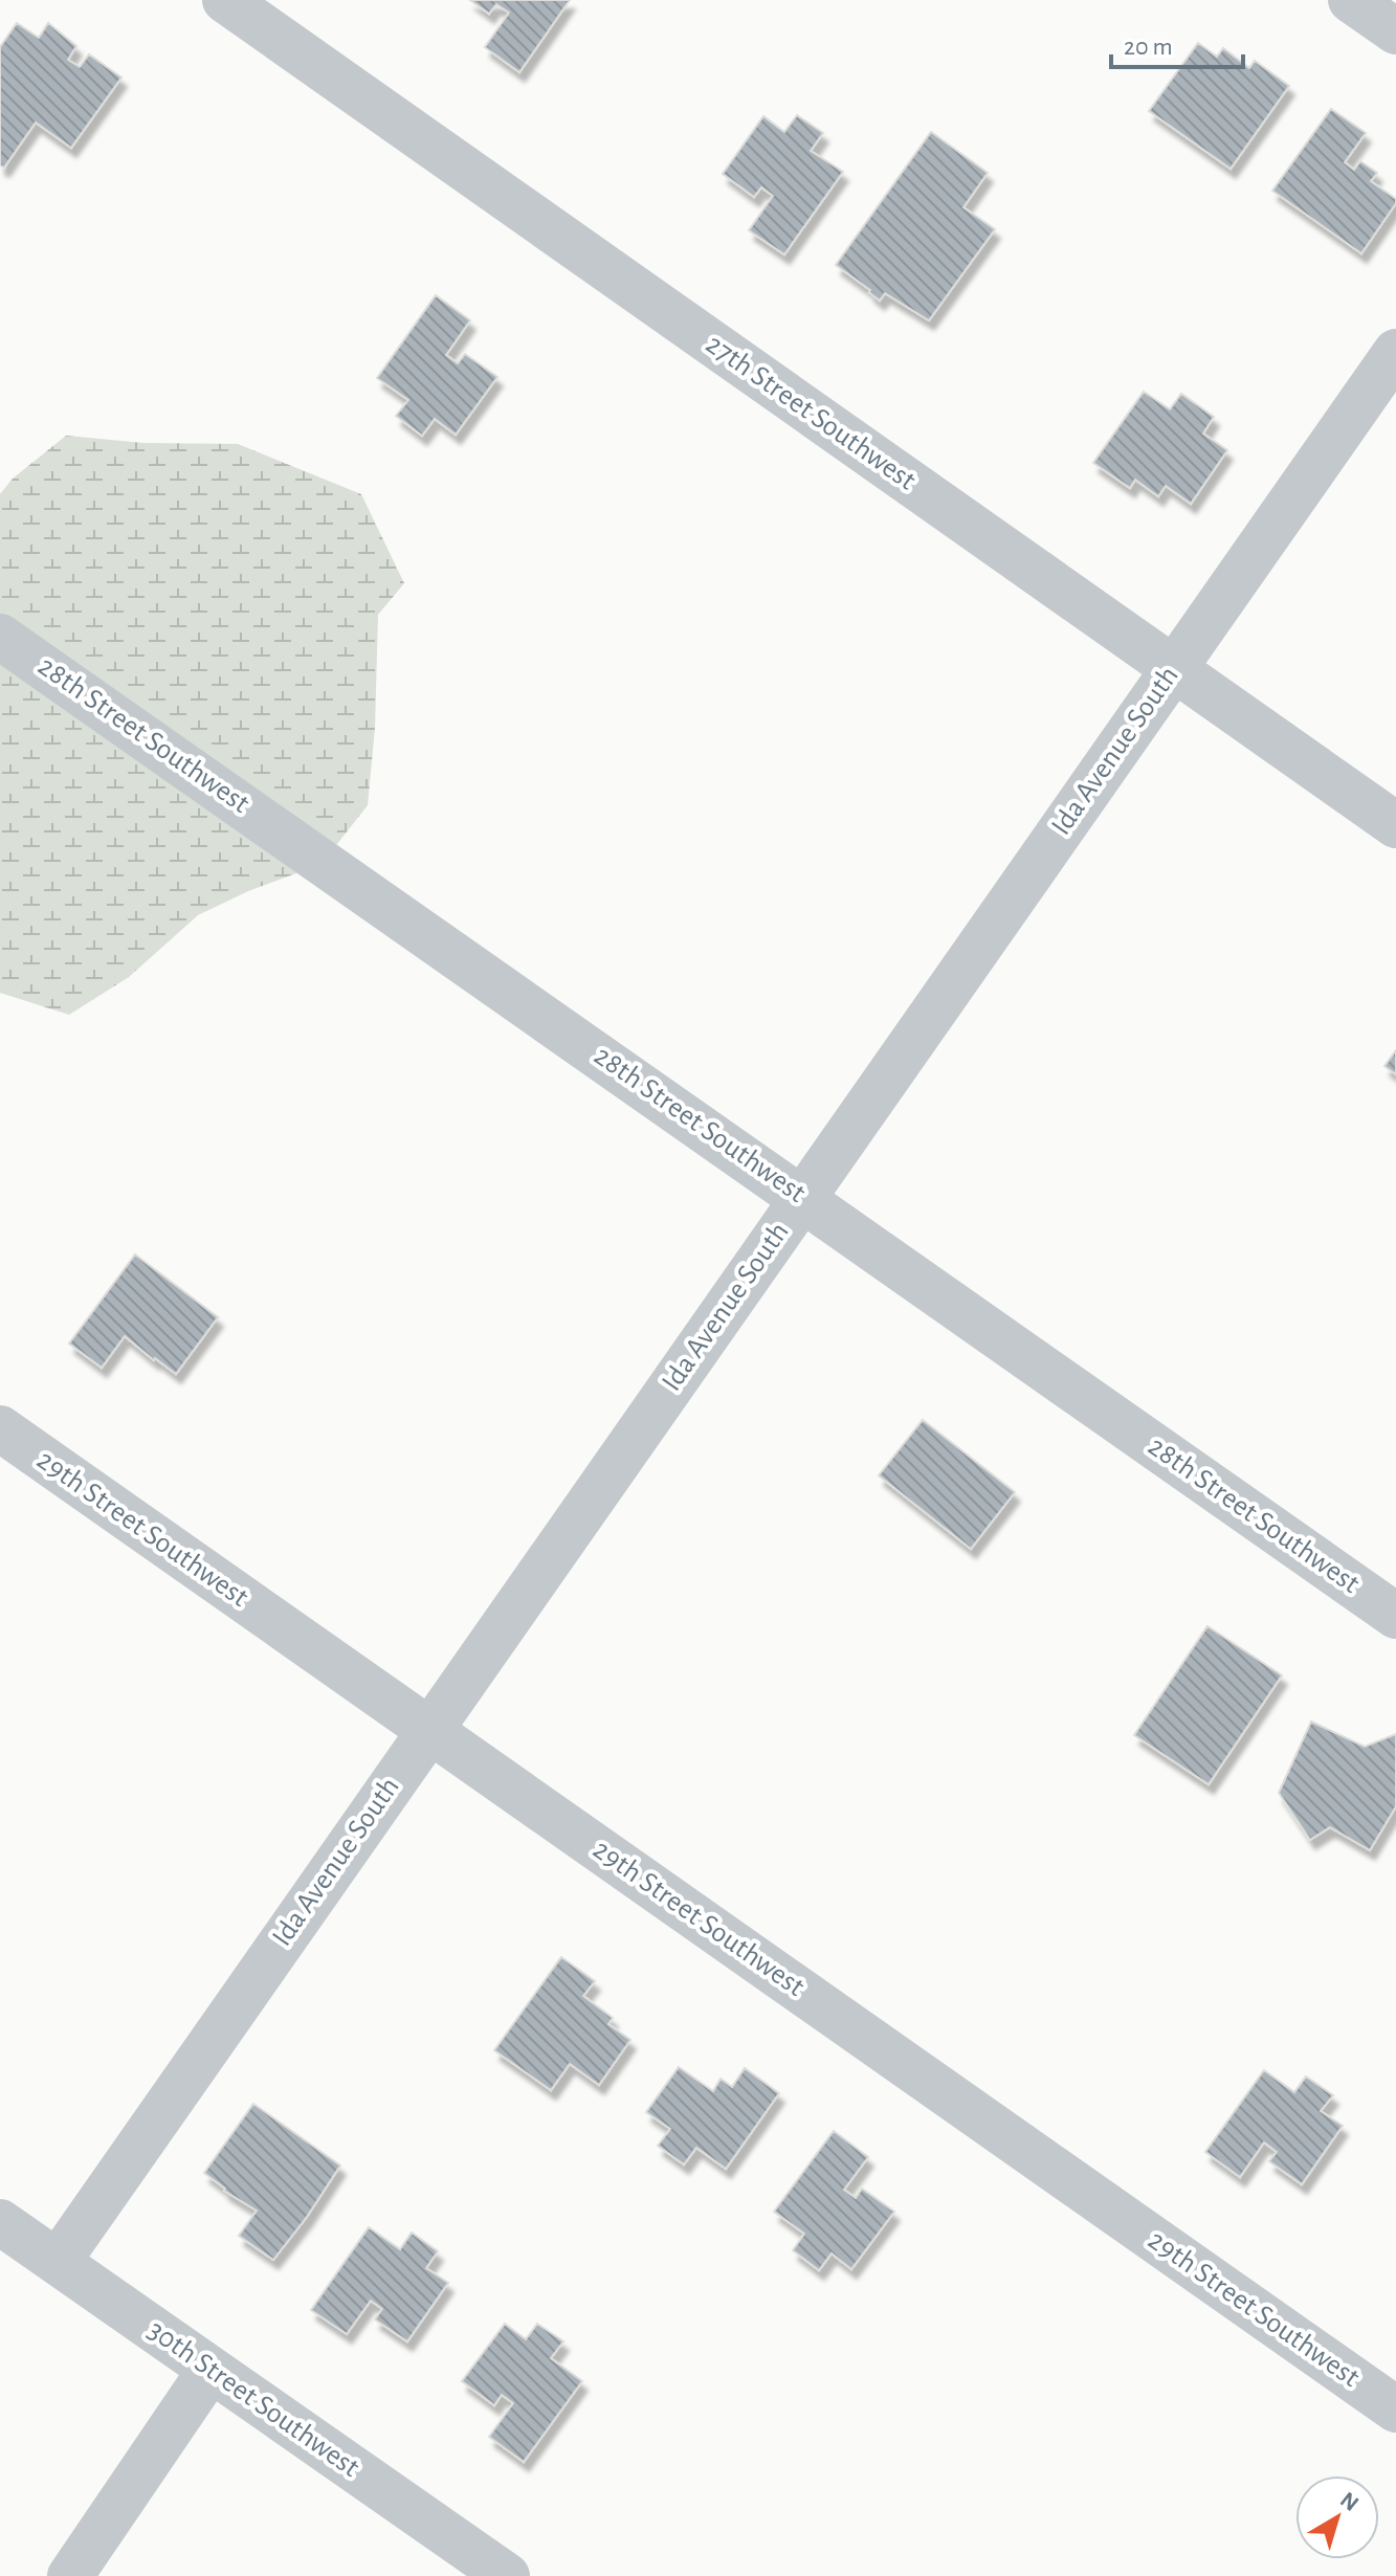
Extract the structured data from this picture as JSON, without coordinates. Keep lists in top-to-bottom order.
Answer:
{
  "streets": {
    "street": [
      "27th Street Southwest",
      "28th Street Southwest",
      "Ida Avenue South",
      "29th Street Southwest",
      "30th Street Southwest"
    ]
  },
  "crossings": [
    ["27th Street Southwest", "Ida Avenue South"],
    ["28th Street Southwest", "Ida Avenue South"],
    ["Ida Avenue South", "29th Street Southwest"],
    ["Ida Avenue South", "30th Street Southwest"]
  ],
  "scale_bar": "20 m",
  "north": "top right"
}
